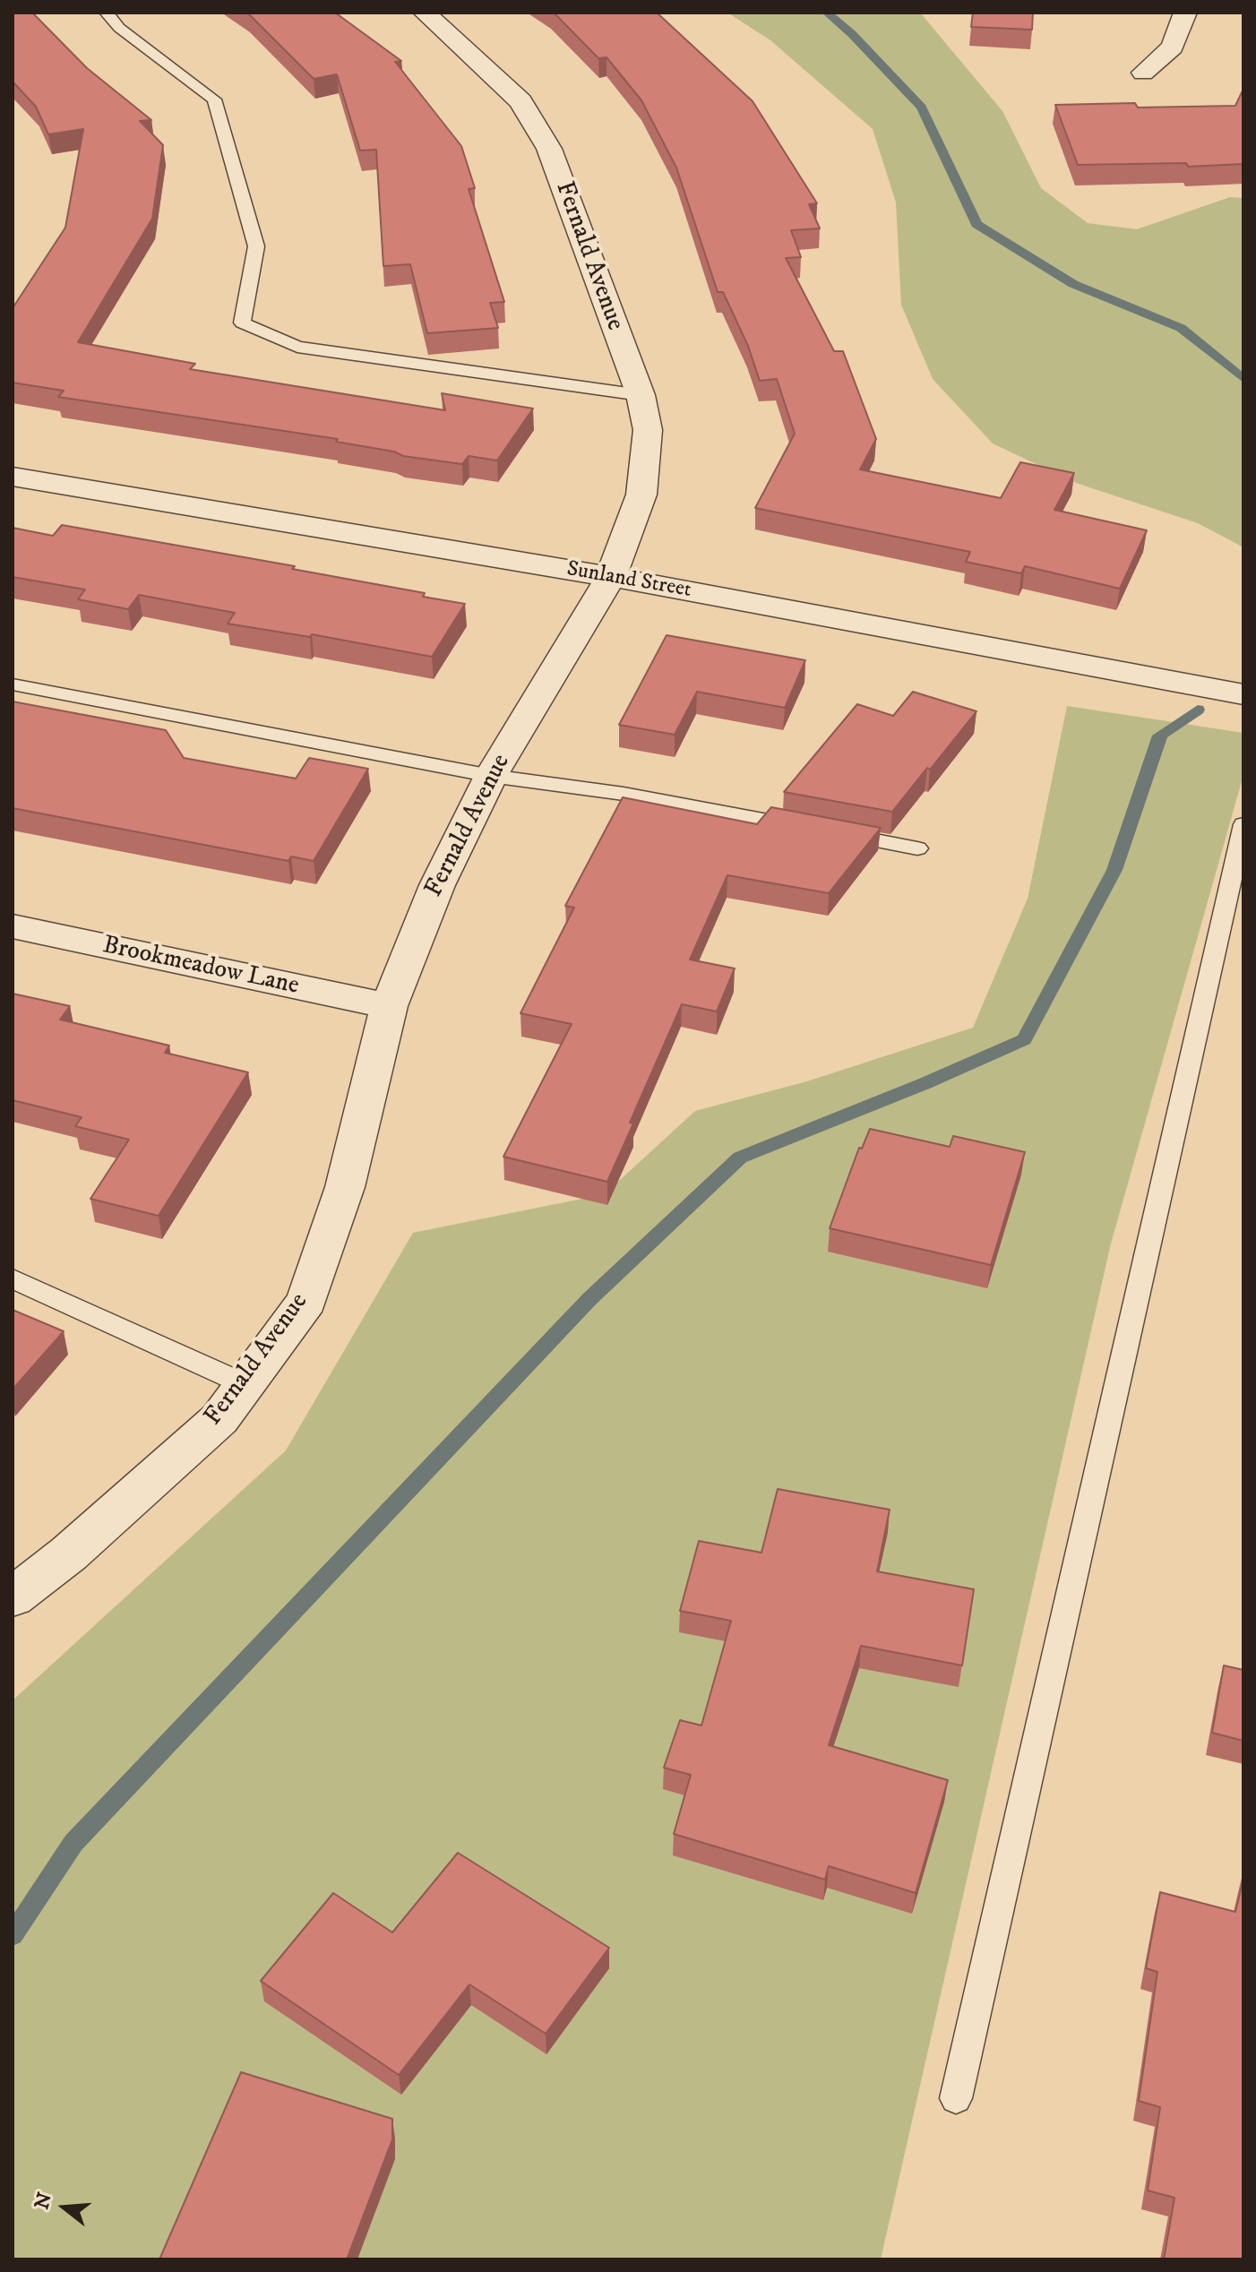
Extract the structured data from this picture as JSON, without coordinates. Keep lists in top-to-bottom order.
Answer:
{
  "streets": {
    "street": ["Fernald Avenue", "Sunland Street", "Brookmeadow Lane"]
  },
  "crossings": [
    ["Fernald Avenue", "Sunland Street"],
    ["Fernald Avenue", "Brookmeadow Lane"]
  ],
  "north": "left"
}
